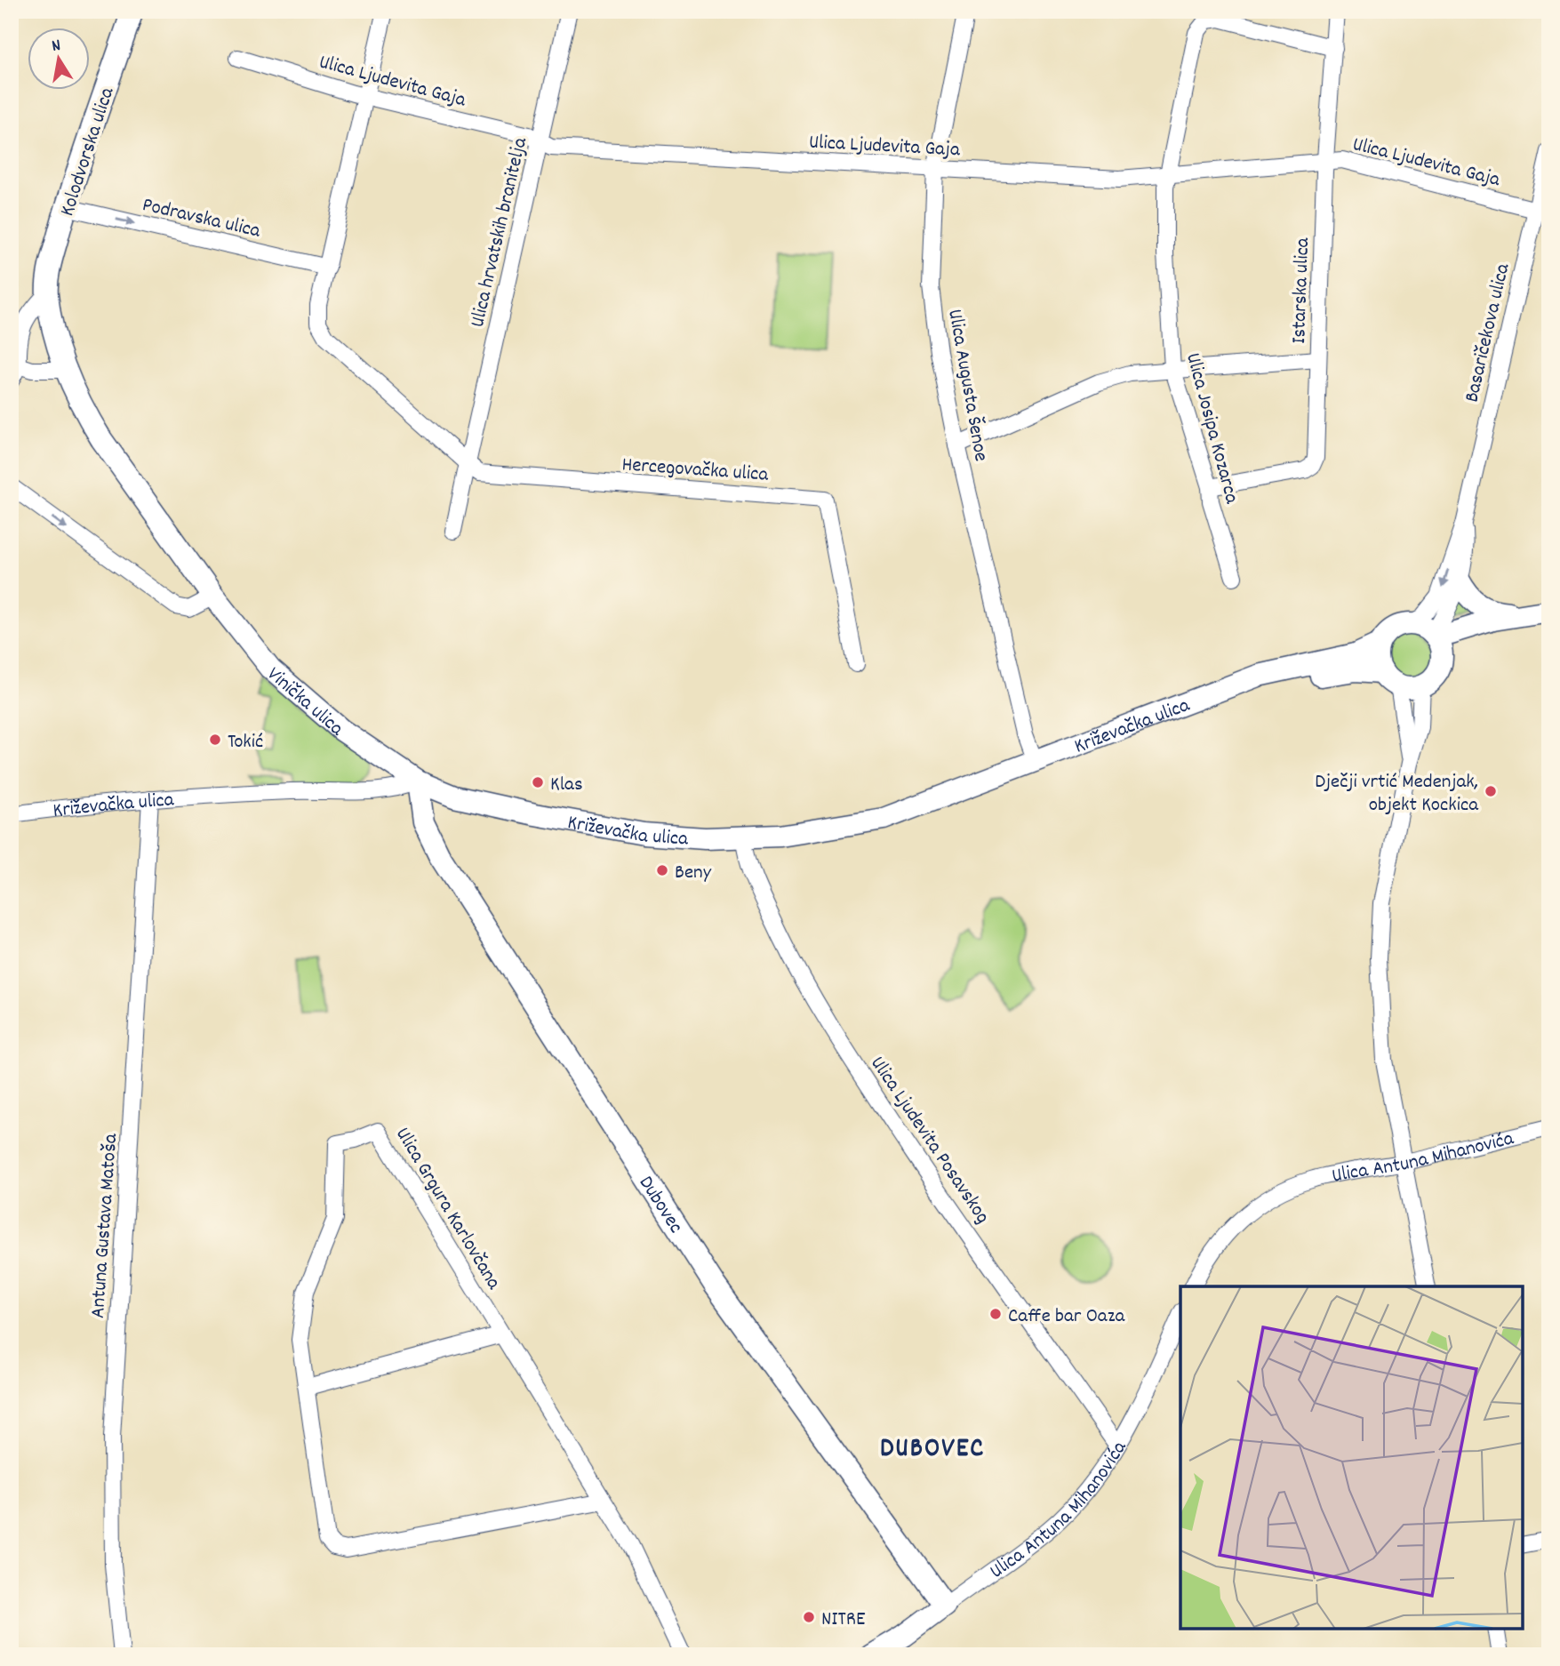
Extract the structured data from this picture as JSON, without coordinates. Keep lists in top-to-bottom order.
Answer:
{
  "streets": {
    "main road": [
      "Kolodvorska ulica",
      "Vinička ulica",
      "Križevačka ulica",
      "Ulica Antuna Mihanovića",
      "Dubovec"
    ],
    "street": [
      "Ulica Ljudevita Gaja",
      "Podravska ulica",
      "Ulica hrvatskih branitelja",
      "Istarska ulica",
      "Basaričekova ulica",
      "Ulica Augusta Šenoe",
      "Ulica Josipa Kozarca",
      "Hercegovačka ulica",
      "Ulica Ljudevita Posavskog",
      "Ulica Grgura Karlovčana",
      "Antuna Gustava Matoša"
    ]
  },
  "crossings": [
    ["Ulica Ljudevita Gaja", "Ulica hrvatskih branitelja"],
    ["Ulica Ljudevita Gaja", "Istarska ulica"],
    ["Ulica Ljudevita Gaja", "Basaričekova ulica"],
    ["Ulica Ljudevita Gaja", "Ulica Augusta Šenoe"],
    ["Ulica Ljudevita Gaja", "Ulica Josipa Kozarca"],
    ["Kolodvorska ulica", "Podravska ulica"],
    ["Kolodvorska ulica", "Vinička ulica"],
    ["Ulica hrvatskih branitelja", "Hercegovačka ulica"],
    ["Istarska ulica", "Ulica Josipa Kozarca"],
    ["Basaričekova ulica", "Križevačka ulica"],
    ["Ulica Augusta Šenoe", "Križevačka ulica"],
    ["Vinička ulica", "Križevačka ulica"],
    ["Vinička ulica", "Dubovec"],
    ["Križevačka ulica", "Ulica Ljudevita Posavskog"],
    ["Križevačka ulica", "Dubovec"],
    ["Križevačka ulica", "Antuna Gustava Matoša"],
    ["Ulica Ljudevita Posavskog", "Ulica Antuna Mihanovića"],
    ["Ulica Antuna Mihanovića", "Dubovec"]
  ],
  "one_way": ["Podravska ulica"],
  "districts": ["DUBOVEC"],
  "places": [
    "Tokić",
    "Klas",
    "Dječji vrtić Medenjak, objekt Kockica",
    "Beny",
    "Caffe bar Oaza",
    "NITRE"
  ],
  "north": "top"
}
